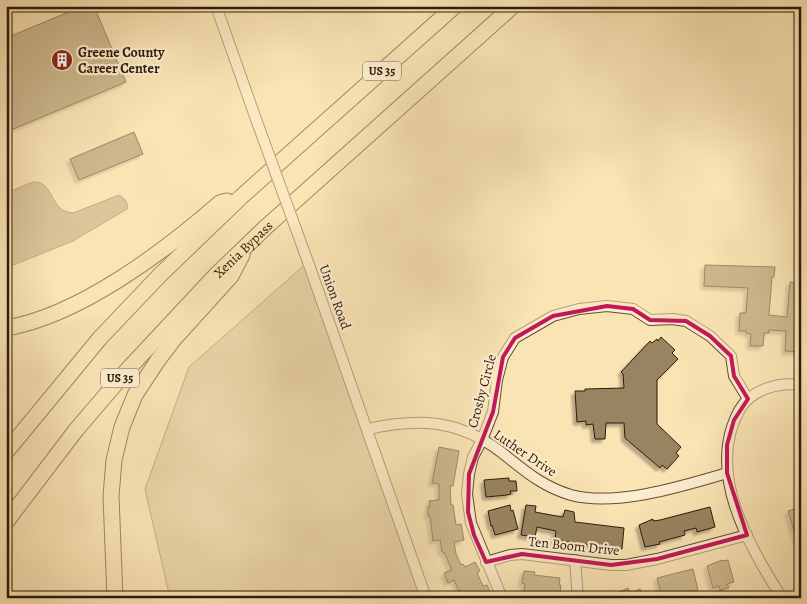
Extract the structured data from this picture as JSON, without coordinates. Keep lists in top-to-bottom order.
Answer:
{
  "streets": {
    "highway": ["US 35", "Xenia Bypass"],
    "street": [
      "Union Road",
      "Crosby Circle",
      "Luther Drive",
      "Ten Boom Drive"
    ]
  },
  "crossings": [
    ["Union Road", "Luther Drive"],
    ["Crosby Circle", "Luther Drive"],
    ["Crosby Circle", "Ten Boom Drive"]
  ],
  "places": {
    "building": ["Greene County Career Center"]
  }
}
